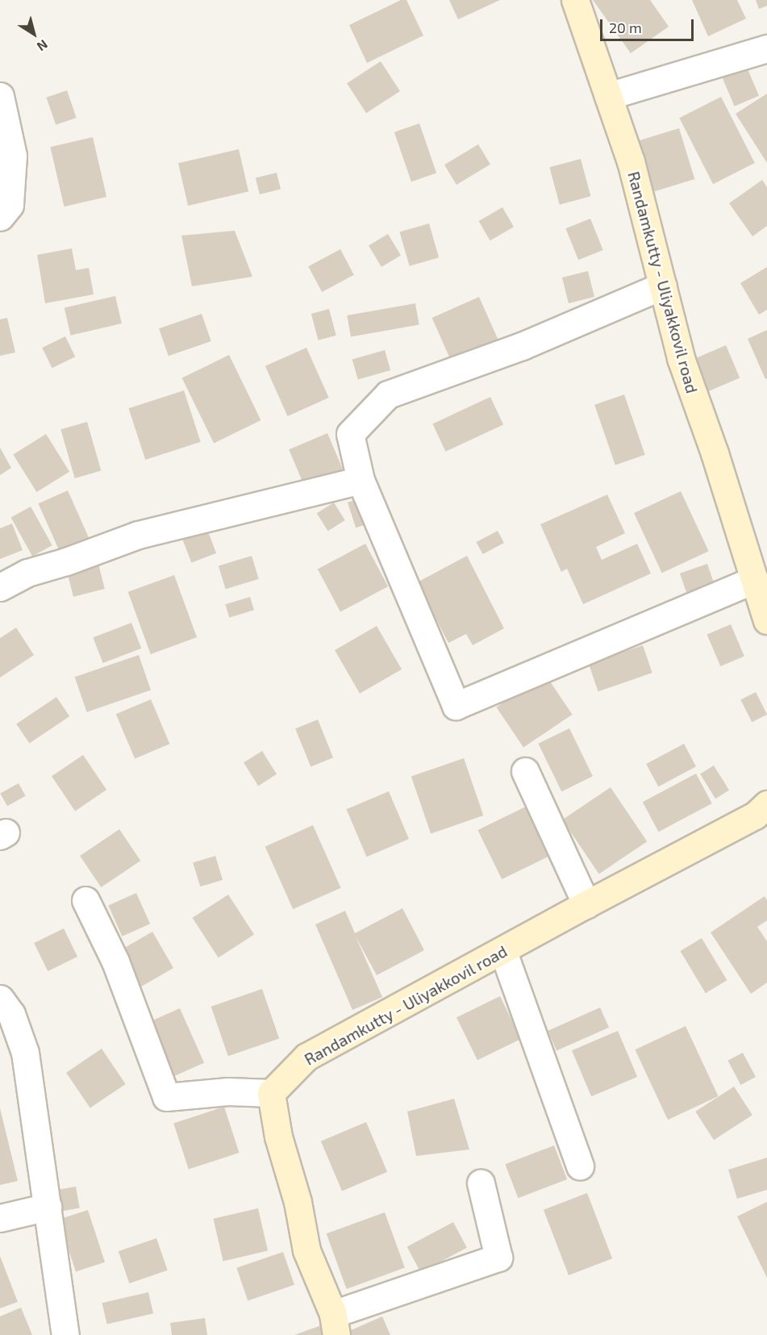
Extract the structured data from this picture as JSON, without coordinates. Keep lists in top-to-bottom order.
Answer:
{
  "streets": {
    "street": ["Randamkutty - Uliyakkovil road"]
  },
  "scale_bar": "20 m",
  "north": "bottom right"
}
